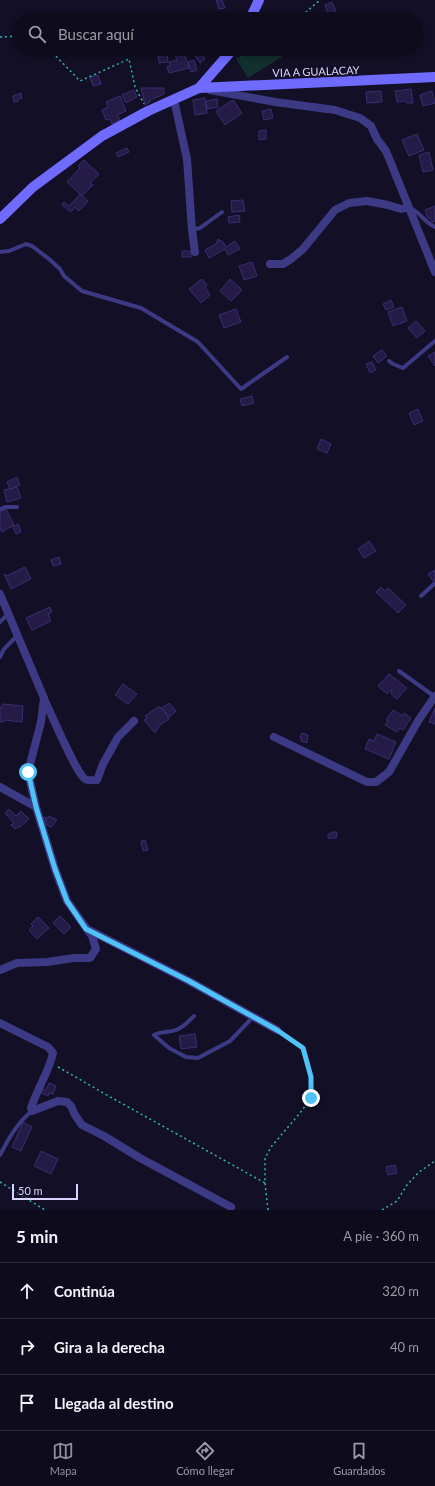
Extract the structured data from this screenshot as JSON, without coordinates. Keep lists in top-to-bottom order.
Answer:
{
  "streets": {
    "main road": ["VIA A GUALACAY"]
  },
  "scale_bar": "50 m",
  "page": {
    "search": "Buscar aquí",
    "scale": "50 m",
    "heading": ["5 min", "A pie · 360 m"],
    "list": [
      ["Continúa", "320 m"],
      ["Gira a la derecha", "40 m"],
      "Llegada al destino"
    ],
    "nav": ["Mapa", "Cómo llegar", "Guardados"]
  }
}
